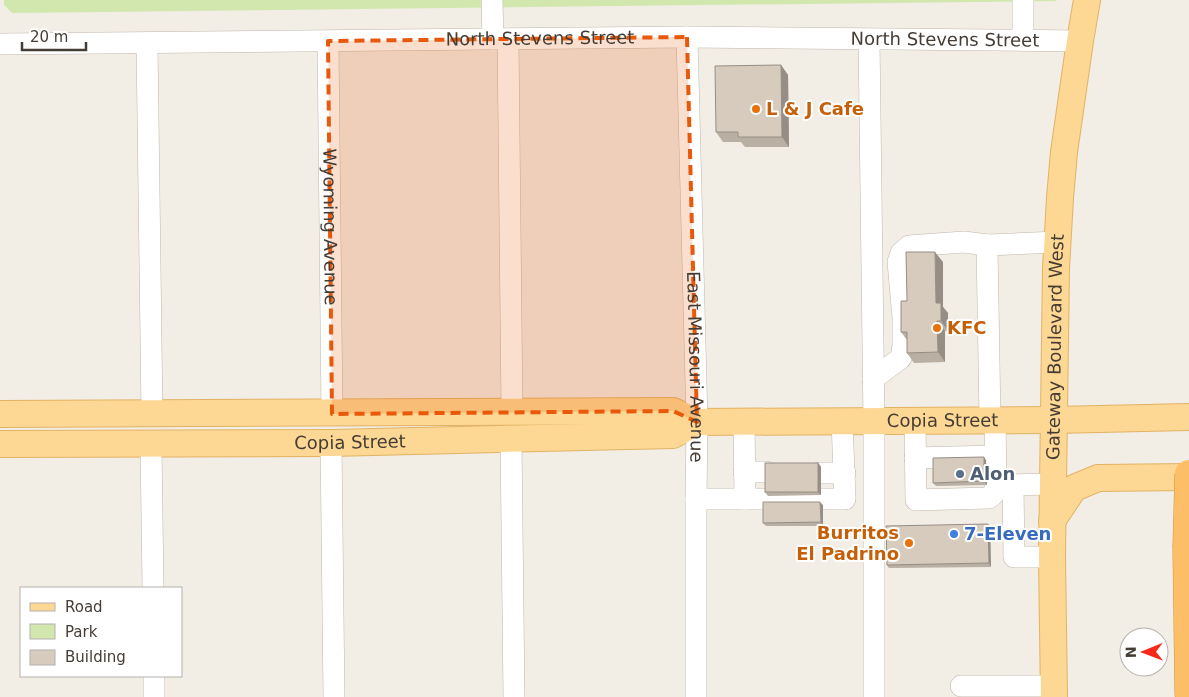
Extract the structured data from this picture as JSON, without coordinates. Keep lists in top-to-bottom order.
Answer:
{
  "streets": {
    "main road": ["Gateway Boulevard West", "Copia Street"],
    "street": ["North Stevens Street", "Wyoming Avenue", "East Missouri Avenue"]
  },
  "crossings": [
    ["North Stevens Street", "Wyoming Avenue"],
    ["North Stevens Street", "Gateway Boulevard West"],
    ["North Stevens Street", "East Missouri Avenue"],
    ["Wyoming Avenue", "Copia Street"],
    ["Gateway Boulevard West", "Copia Street"],
    ["East Missouri Avenue", "Copia Street"]
  ],
  "places": [
    "L & J Cafe",
    "KFC",
    "Alon",
    "7-Eleven",
    "Burritos El Padrino"
  ],
  "legend": ["Road", "Park", "Building"],
  "scale_bar": "20 m",
  "north": "left"
}
